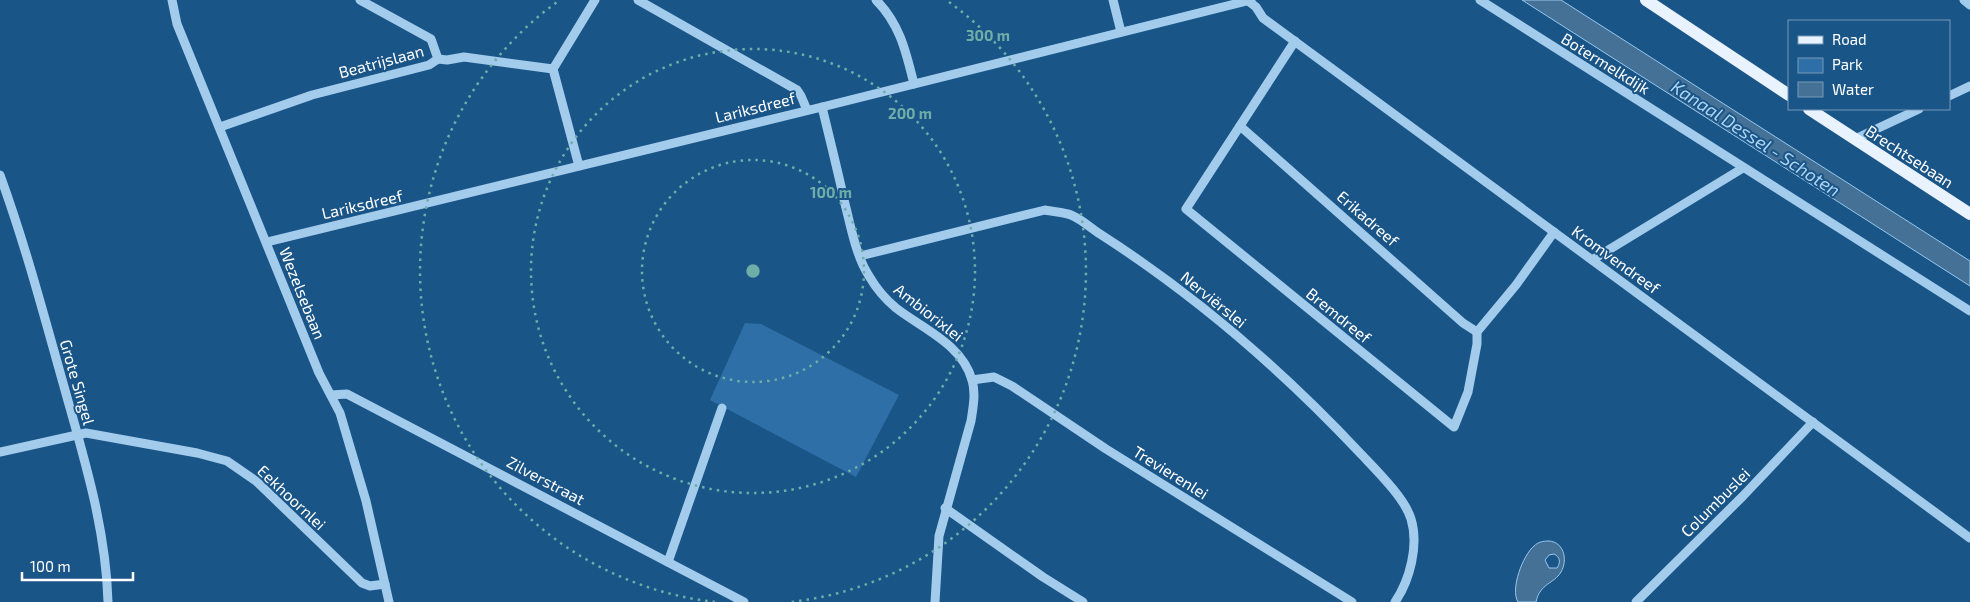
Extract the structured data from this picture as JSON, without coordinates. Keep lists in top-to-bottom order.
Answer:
{
  "streets": {
    "main road": ["Brechtsebaan"],
    "street": [
      "Beatrijslaan",
      "Botermelkdijk",
      "Lariksdreef",
      "Erikadreef",
      "Kromvendreef",
      "Wezelsebaan",
      "Nerviërslei",
      "Ambiorixlei",
      "Bremdreef",
      "Grote Singel",
      "Trevierenlei",
      "Zilverstraat",
      "Eekhoornlei",
      "Columbuslei"
    ]
  },
  "crossings": [
    ["Beatrijslaan", "Wezelsebaan"],
    ["Lariksdreef", "Kromvendreef"],
    ["Lariksdreef", "Wezelsebaan"],
    ["Lariksdreef", "Ambiorixlei"],
    ["Erikadreef", "Bremdreef"],
    ["Kromvendreef", "Bremdreef"],
    ["Kromvendreef", "Columbuslei"],
    ["Wezelsebaan", "Zilverstraat"],
    ["Wezelsebaan", "Eekhoornlei"],
    ["Nerviërslei", "Ambiorixlei"],
    ["Ambiorixlei", "Trevierenlei"],
    ["Grote Singel", "Eekhoornlei"]
  ],
  "water": ["Kanaal Dessel - Schoten"],
  "legend": ["Road", "Park", "Water"],
  "scale_bar": "100 m",
  "rings": ["300 m", "200 m", "100 m"]
}
